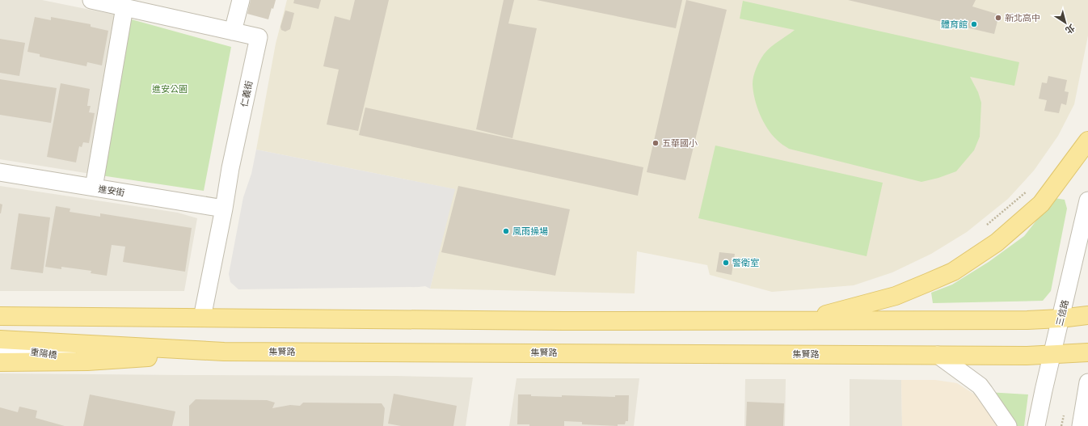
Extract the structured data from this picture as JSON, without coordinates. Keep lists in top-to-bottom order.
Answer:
{
  "streets": {
    "main road": ["集賢路"],
    "street": [
      "仁義街",
      "進安街",
      "三信路",
      "重陽橋"
    ]
  },
  "crossings": [
    ["仁義街", "進安街"],
    ["三信路", "集賢路"]
  ],
  "parks": ["進安公園"],
  "places": [
    "新北高中",
    "體育館",
    "五華國小",
    "風雨操場",
    "警衛室"
  ],
  "north": "bottom right"
}
